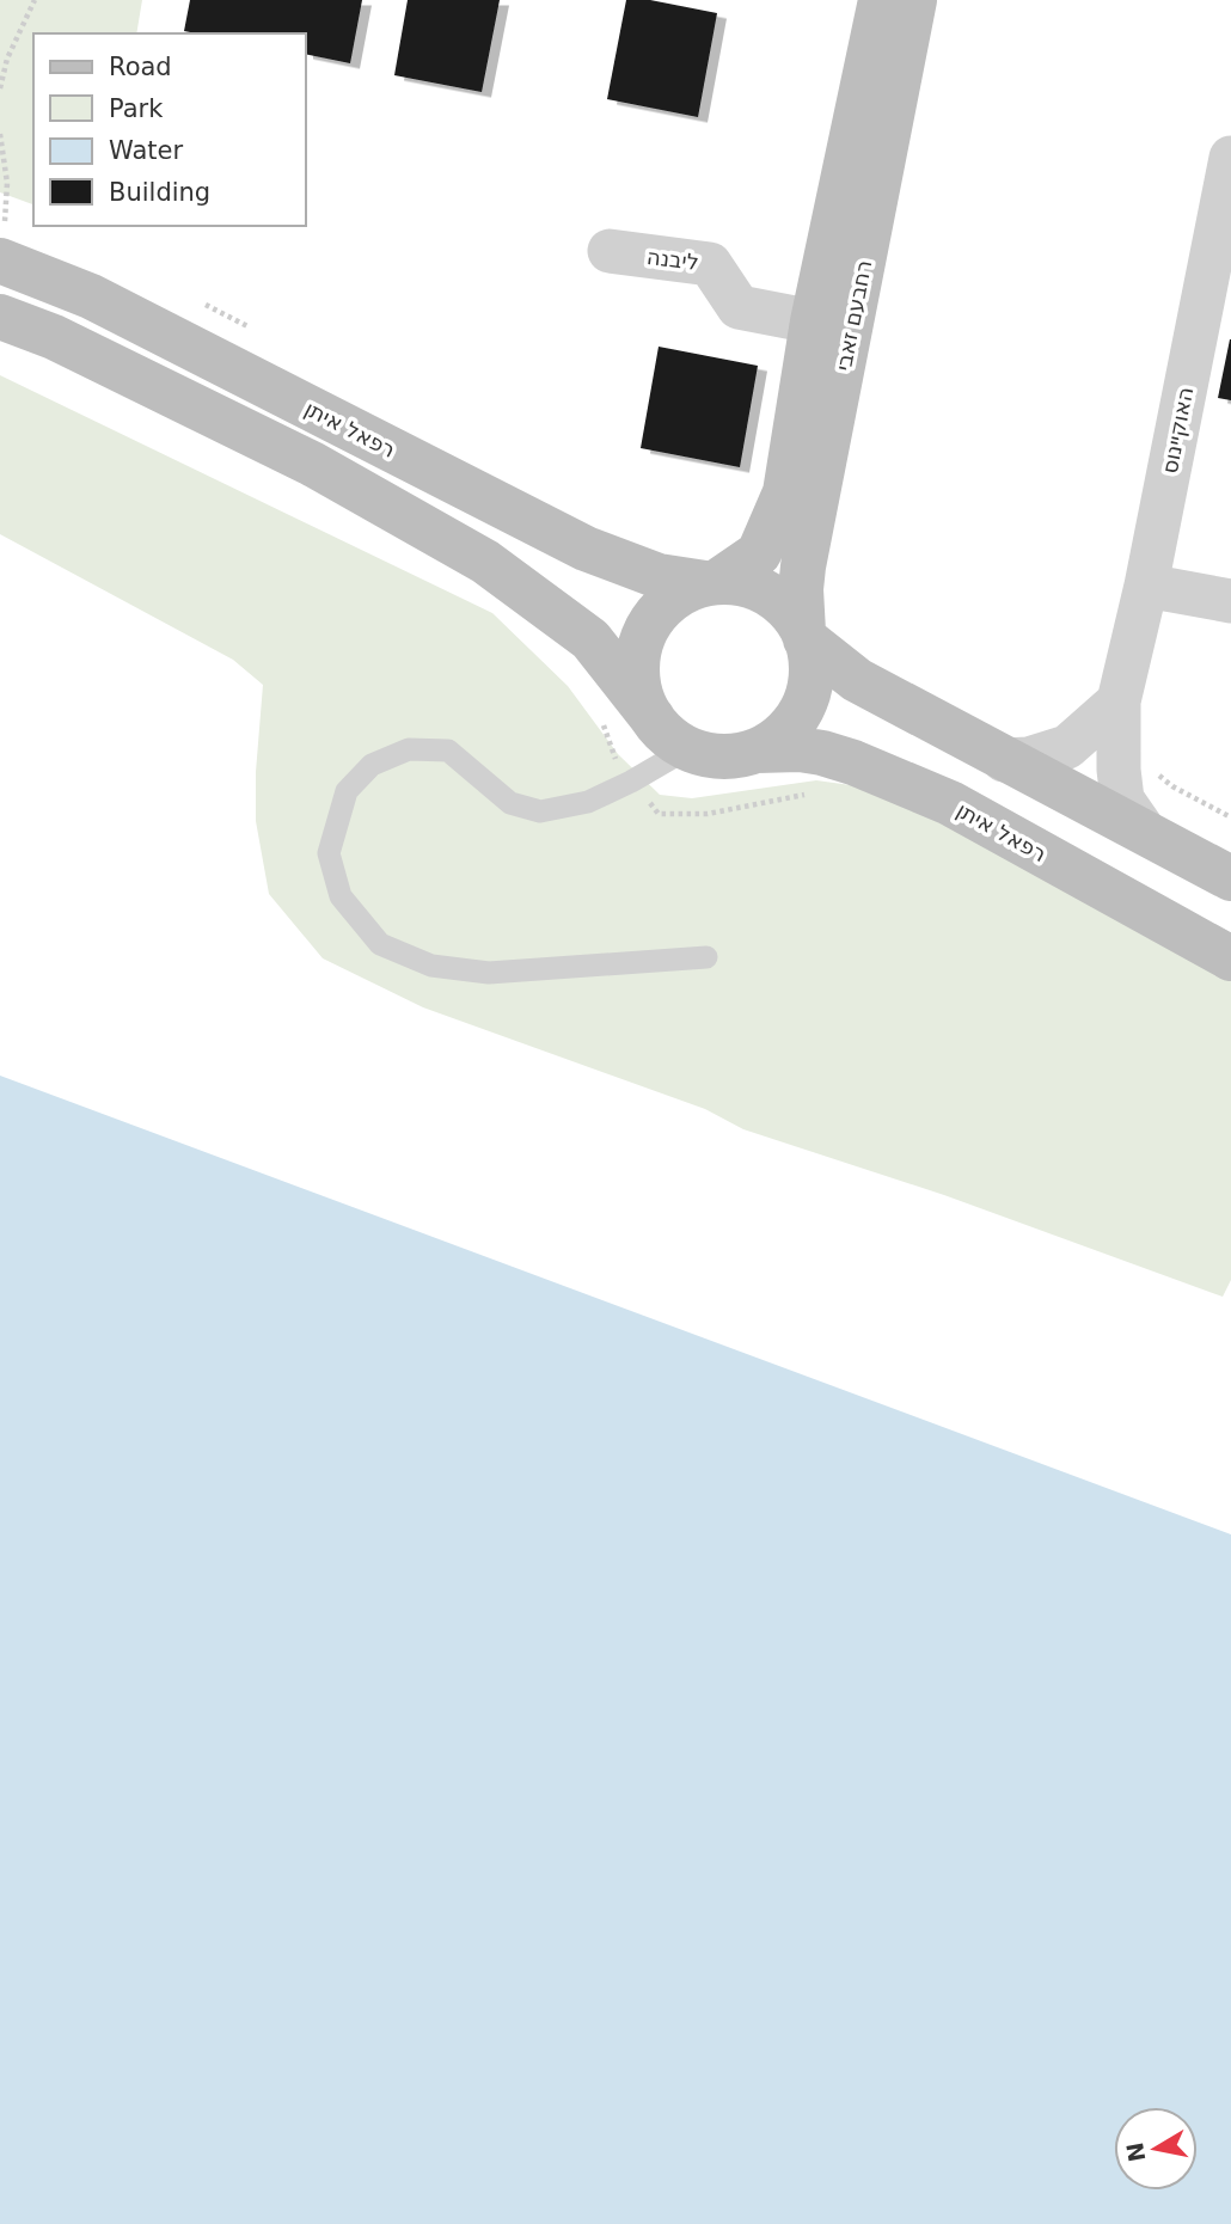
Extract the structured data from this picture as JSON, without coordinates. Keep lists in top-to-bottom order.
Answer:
{
  "streets": {
    "street": [
      "ליבנה",
      "רחבעם זאבי",
      "רפאל איתן",
      "האוקיינוס"
    ]
  },
  "crossings": [
    ["ליבנה", "רחבעם זאבי"],
    ["רחבעם זאבי", "רפאל איתן"]
  ],
  "legend": [
    "Road",
    "Park",
    "Water",
    "Building"
  ],
  "north": "left"
}
